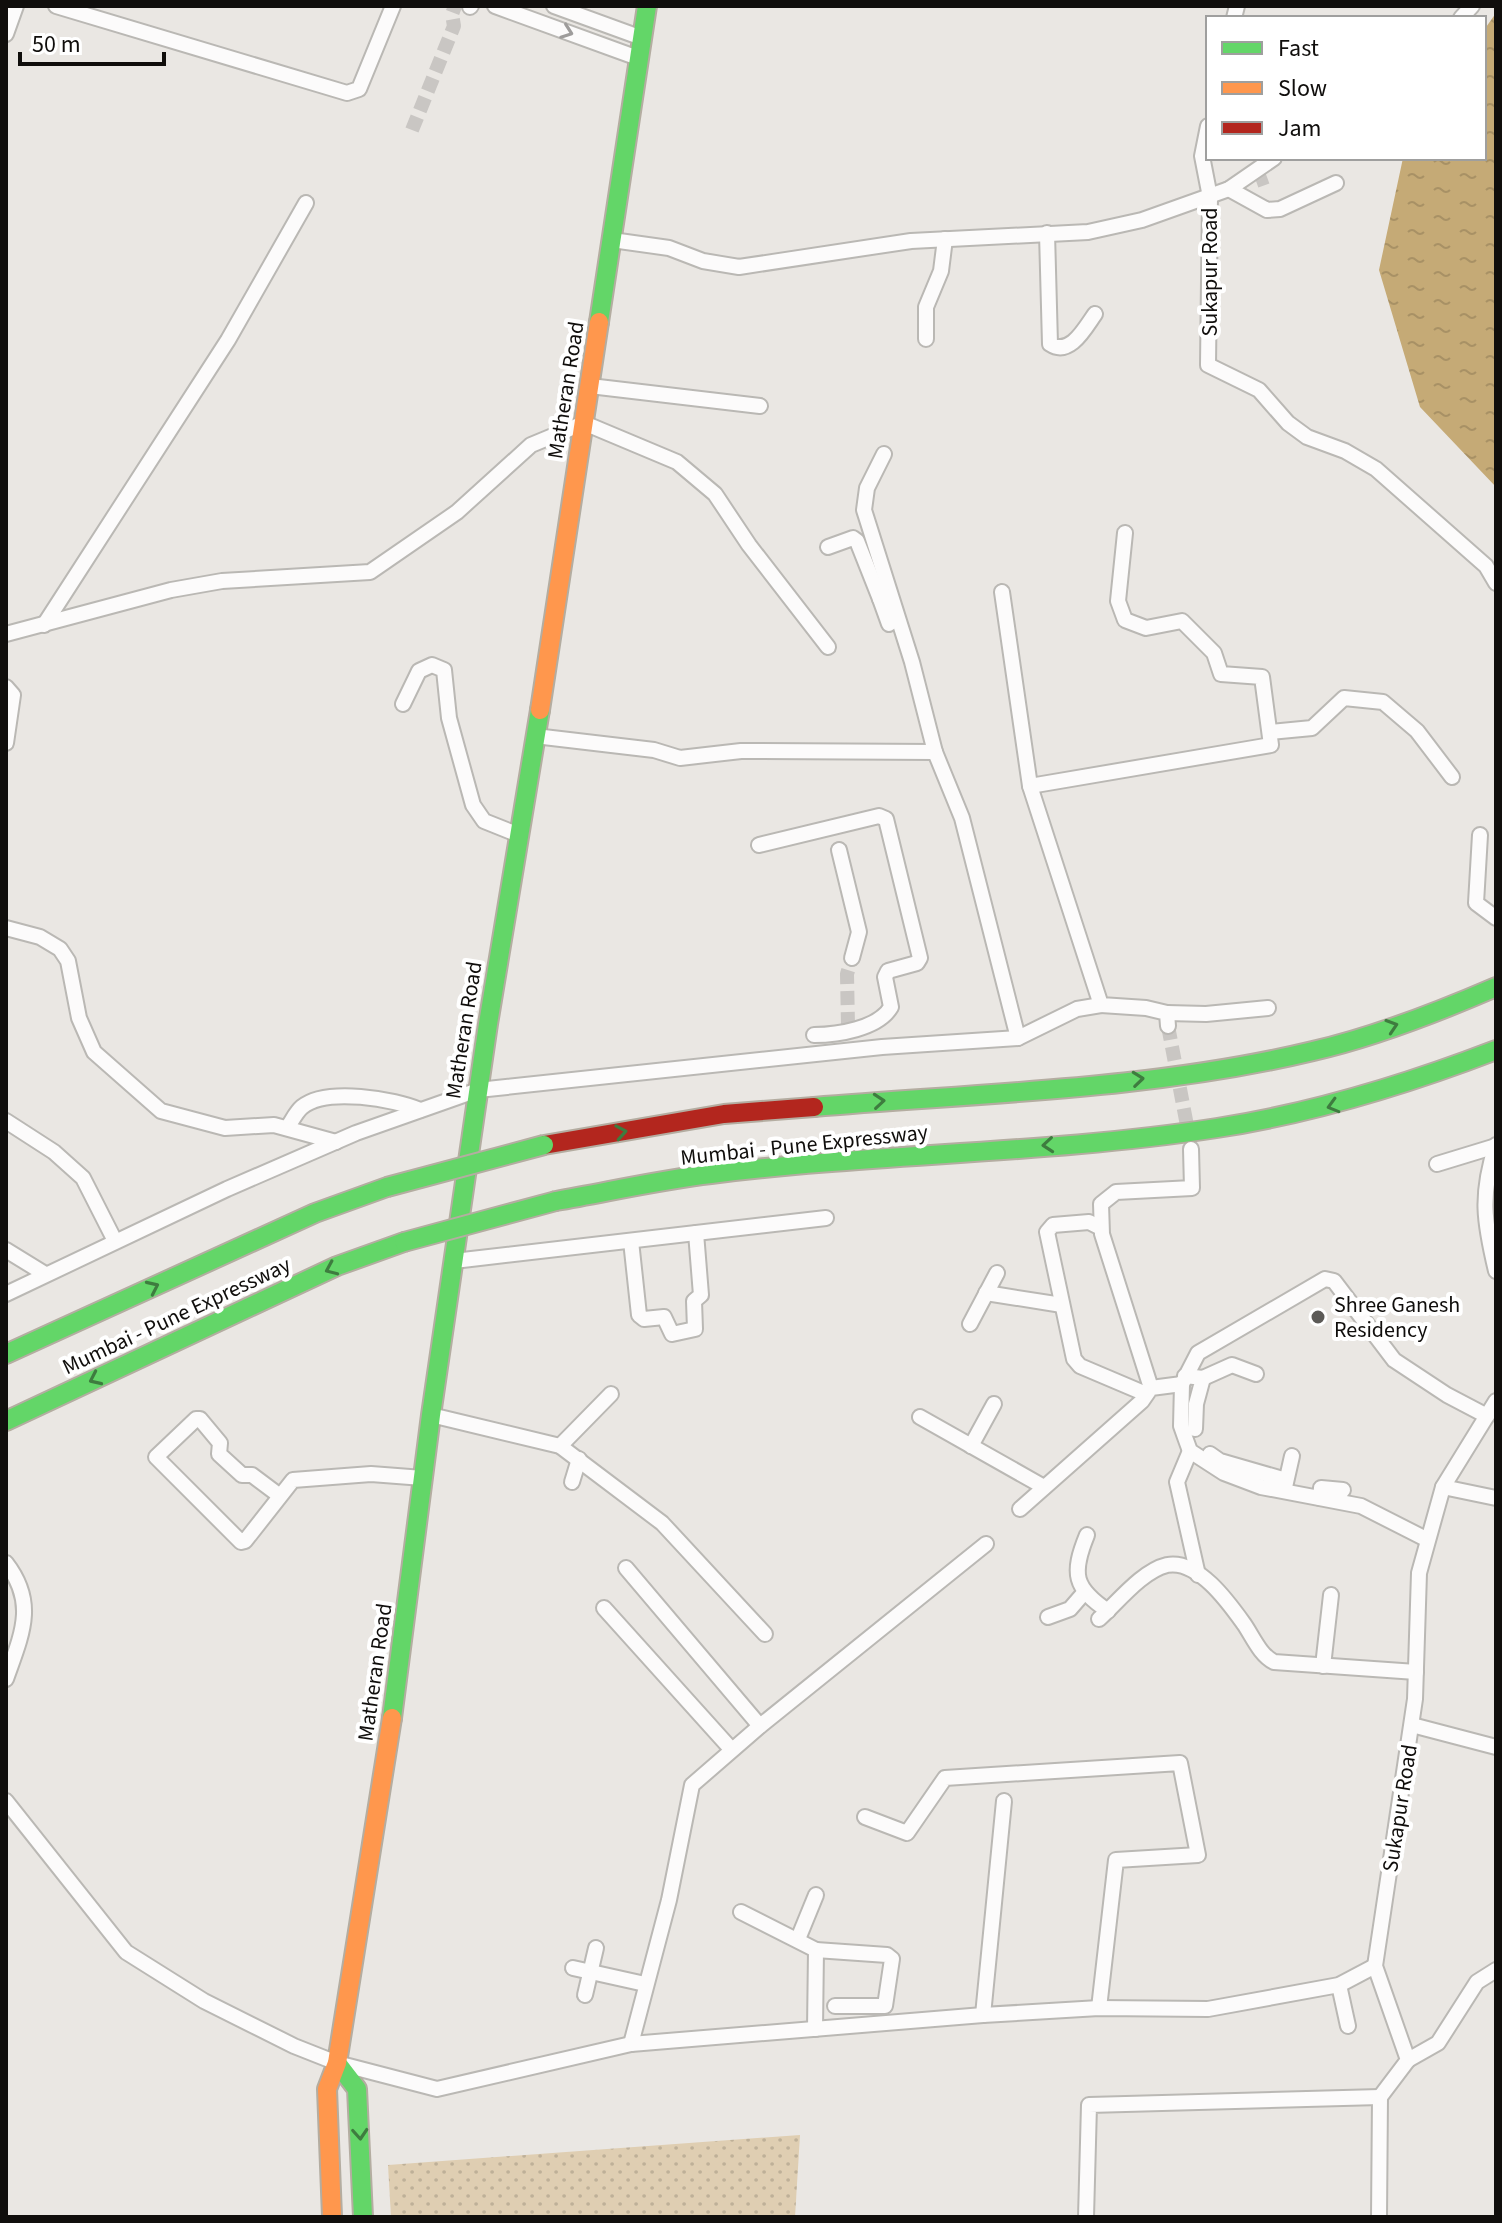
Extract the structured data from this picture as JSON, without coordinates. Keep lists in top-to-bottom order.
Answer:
{
  "streets": {
    "main road": ["Matheran Road", "Mumbai - Pune Expressway"],
    "street": ["Sukapur Road"]
  },
  "places": ["Shree Ganesh Residency"],
  "legend": ["Fast", "Slow", "Jam"],
  "scale_bar": "50 m"
}
